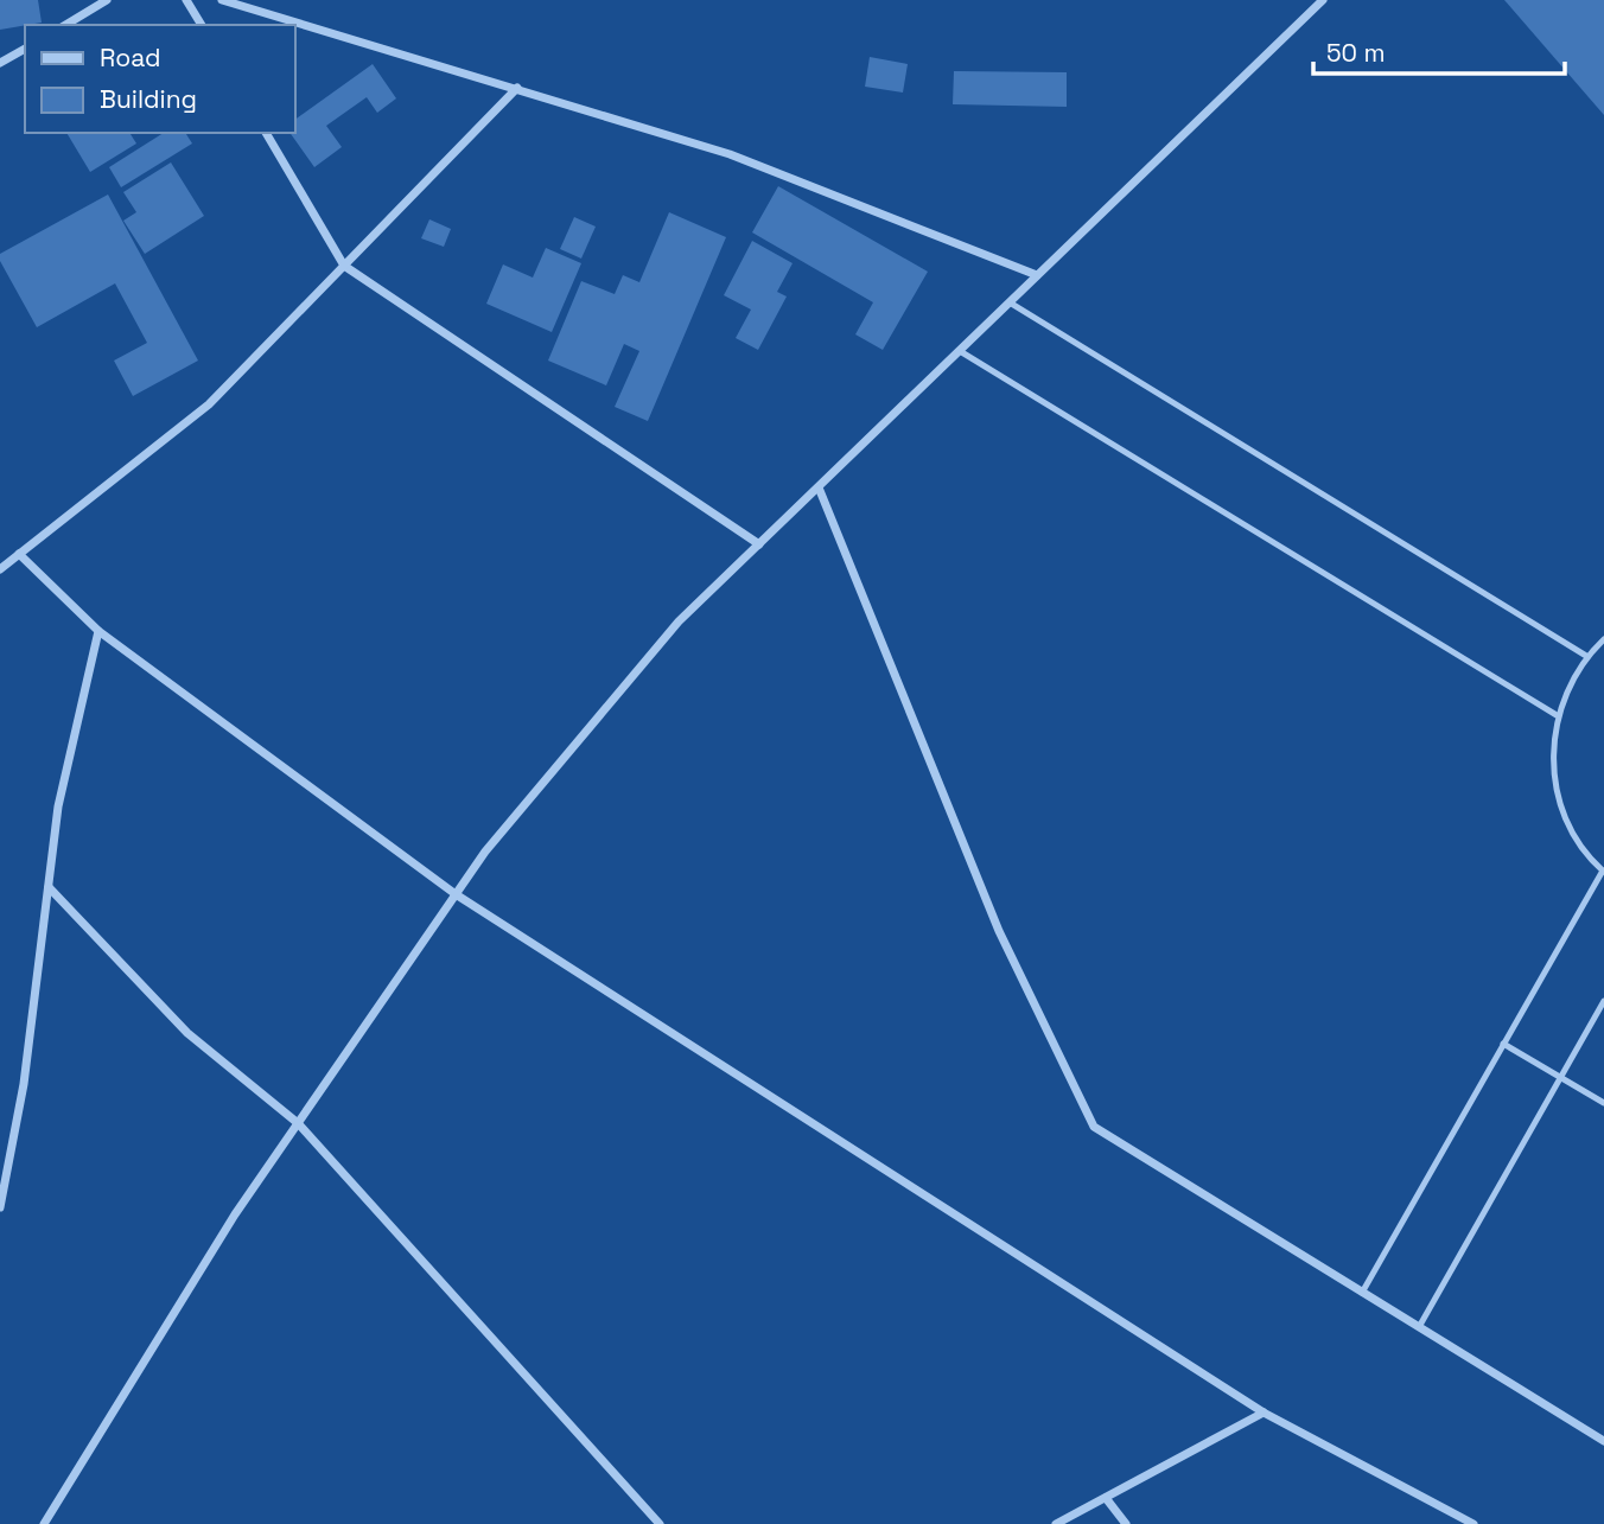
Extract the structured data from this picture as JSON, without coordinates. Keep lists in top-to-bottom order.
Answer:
{
  "legend": ["Road", "Building"],
  "scale_bar": "50 m"
}
